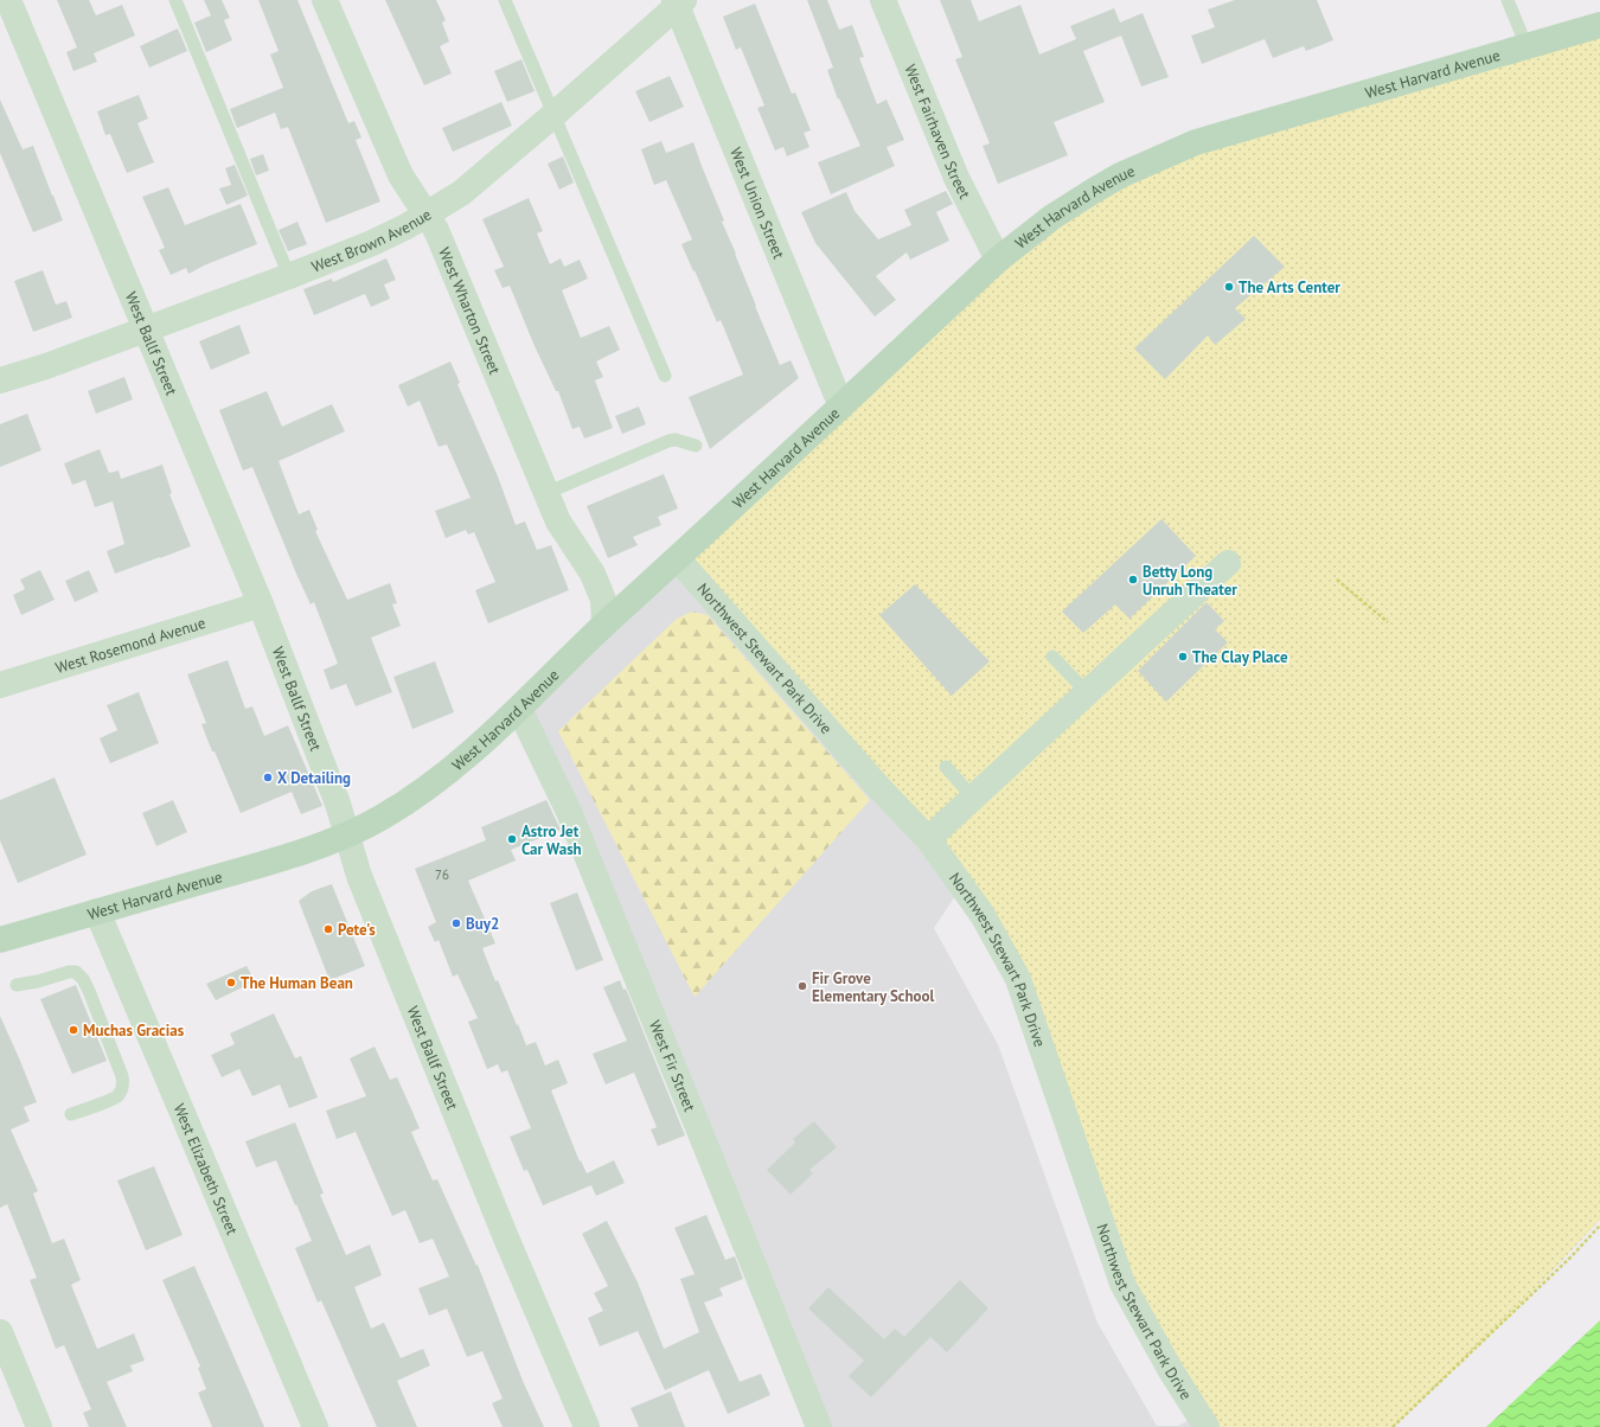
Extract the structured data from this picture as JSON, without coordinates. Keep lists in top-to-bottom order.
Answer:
{
  "streets": {
    "main road": ["West Harvard Avenue"],
    "street": [
      "West Fairhaven Street",
      "West Union Street",
      "West Brown Avenue",
      "West Wharton Street",
      "West Ballf Street",
      "West Rosemond Avenue",
      "Northwest Stewart Park Drive",
      "West Fir Street",
      "West Elizabeth Street"
    ]
  },
  "crossings": [
    ["West Harvard Avenue", "West Fairhaven Street"],
    ["West Harvard Avenue", "West Union Street"],
    ["West Harvard Avenue", "West Wharton Street"],
    ["West Harvard Avenue", "West Ballf Street"],
    ["West Harvard Avenue", "Northwest Stewart Park Drive"],
    ["West Harvard Avenue", "West Fir Street"],
    ["West Harvard Avenue", "West Elizabeth Street"],
    ["West Union Street", "West Brown Avenue"],
    ["West Brown Avenue", "West Wharton Street"],
    ["West Brown Avenue", "West Ballf Street"],
    ["West Ballf Street", "West Rosemond Avenue"]
  ],
  "places": [
    "The Arts Center",
    "Betty Long Unruh Theater",
    "The Clay Place",
    "X Detailing",
    "Astro Jet Car Wash",
    "Buy2",
    "Pete's",
    "The Human Bean",
    "Fir Grove Elementary School",
    "Muchas Gracias"
  ],
  "house_numbers": ["76"]
}
